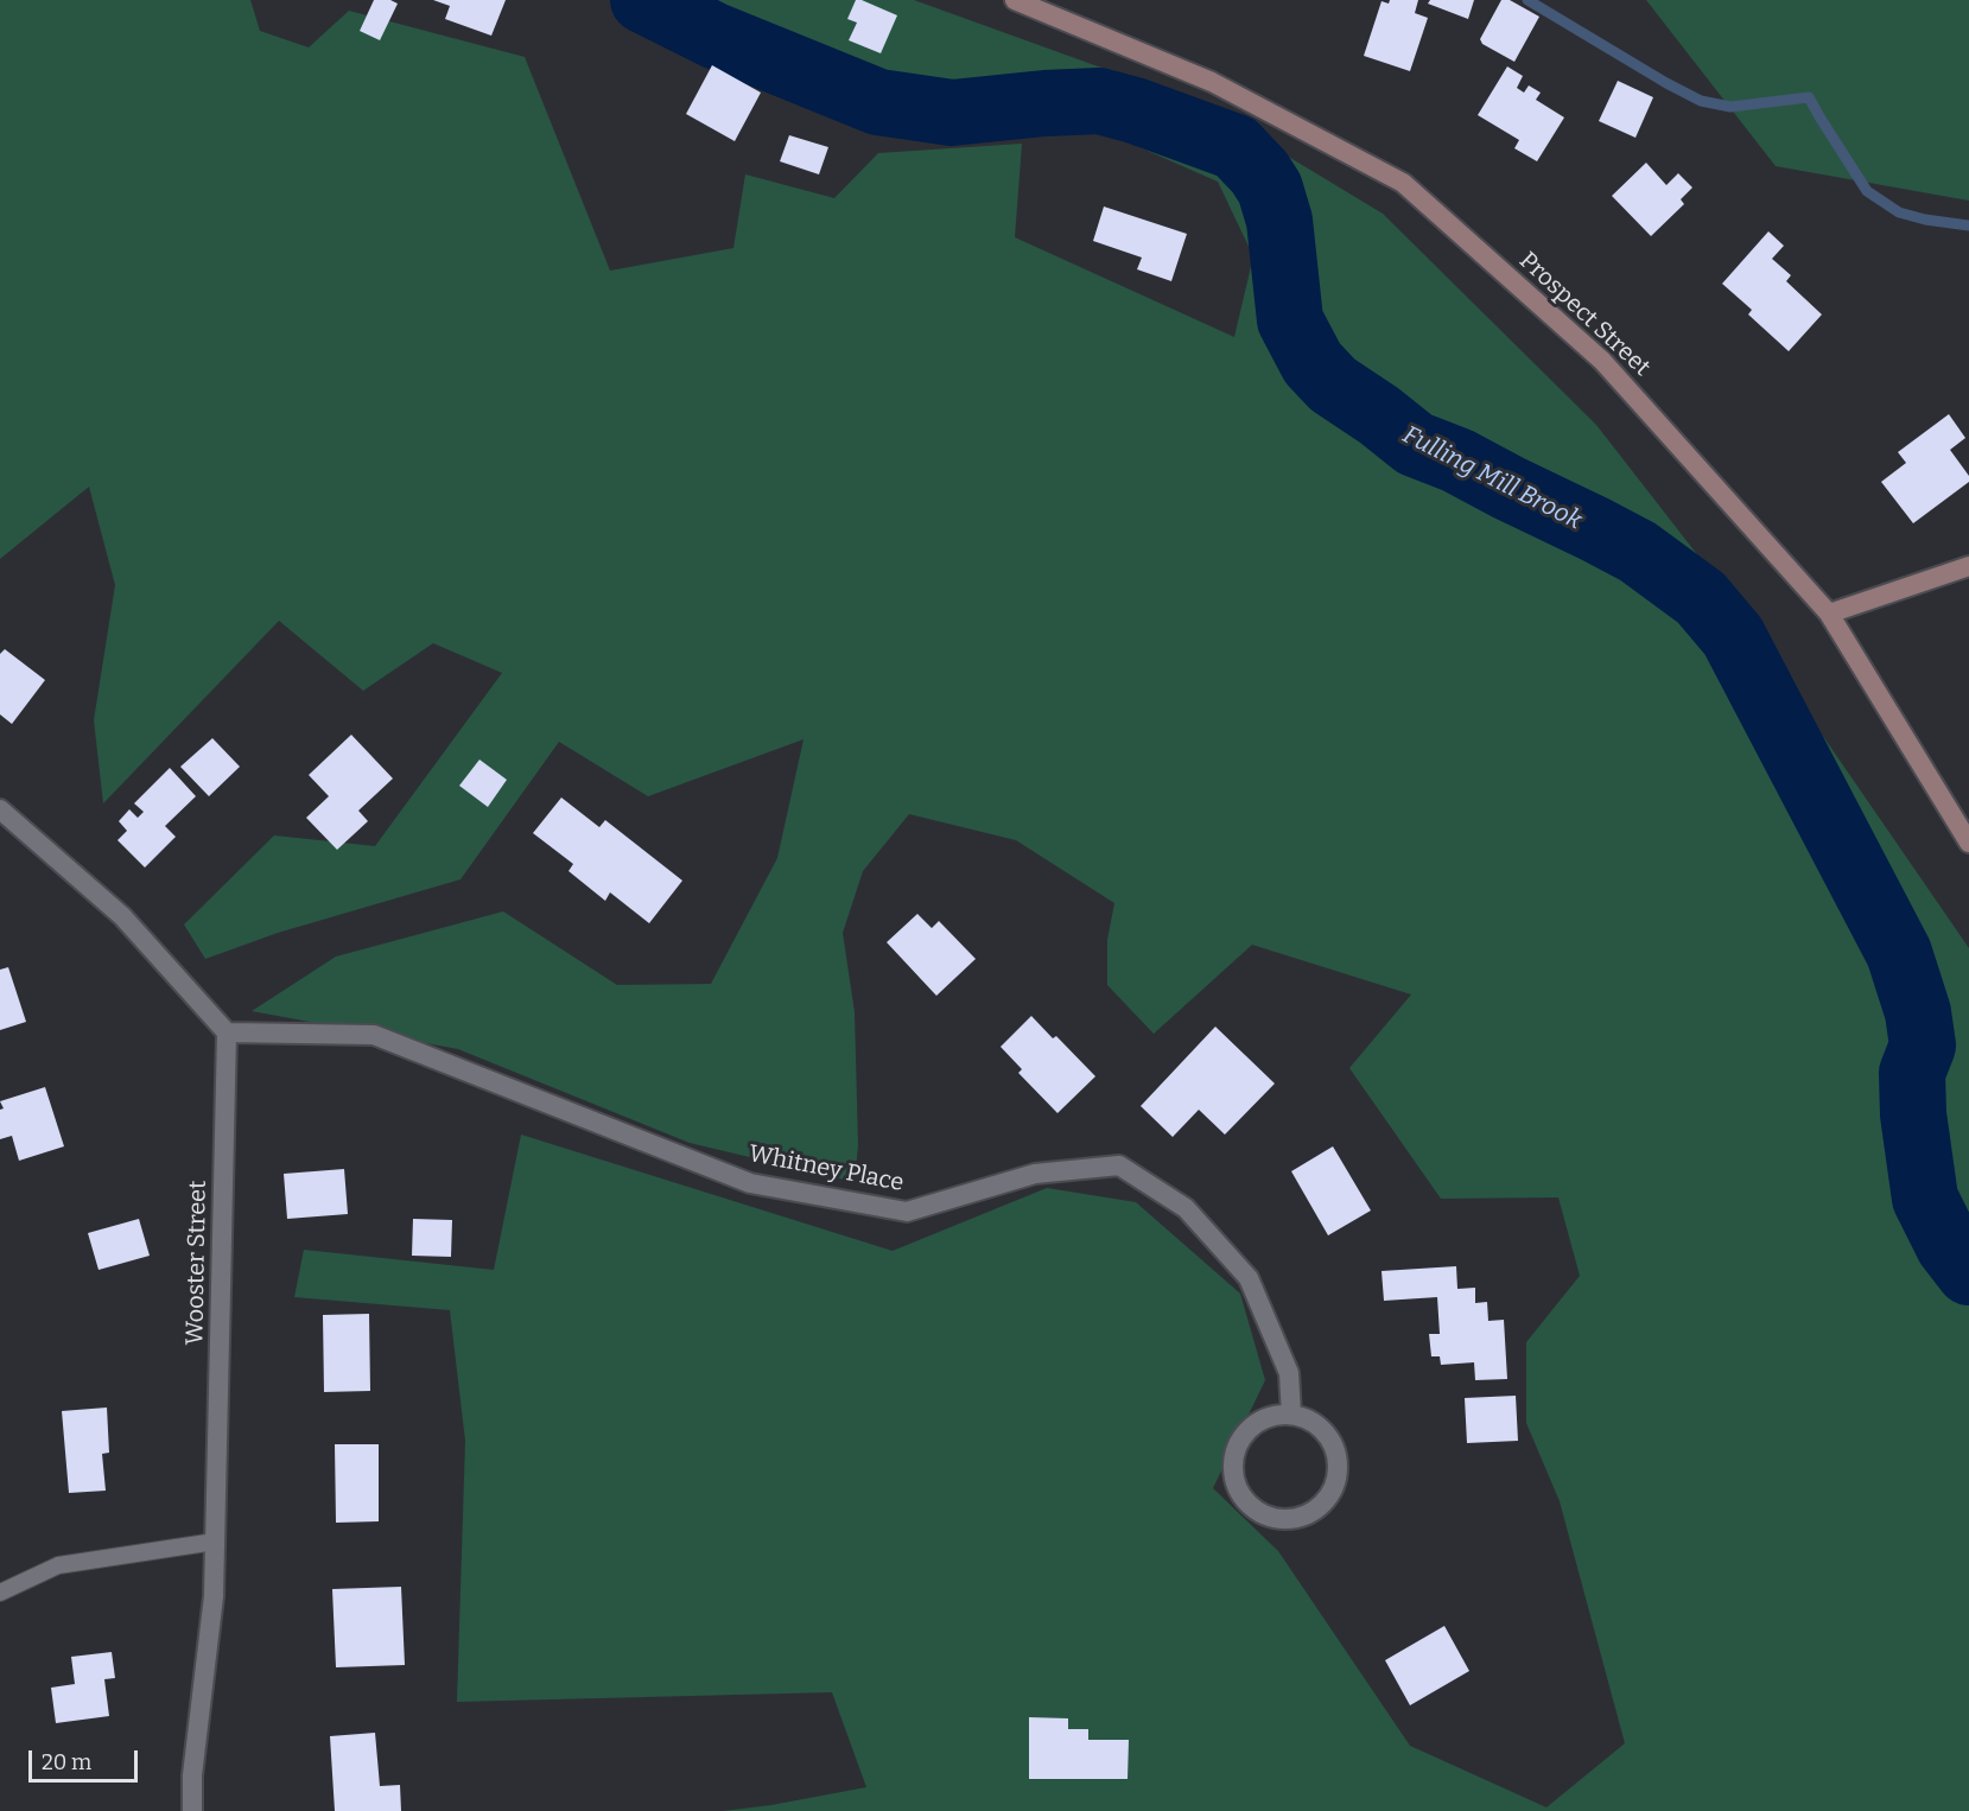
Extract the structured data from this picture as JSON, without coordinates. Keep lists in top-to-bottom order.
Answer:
{
  "streets": {
    "main road": ["Prospect Street"],
    "street": ["Whitney Place", "Wooster Street"]
  },
  "crossings": [
    ["Whitney Place", "Wooster Street"]
  ],
  "water": ["Fulling Mill Brook"],
  "scale_bar": "20 m"
}
